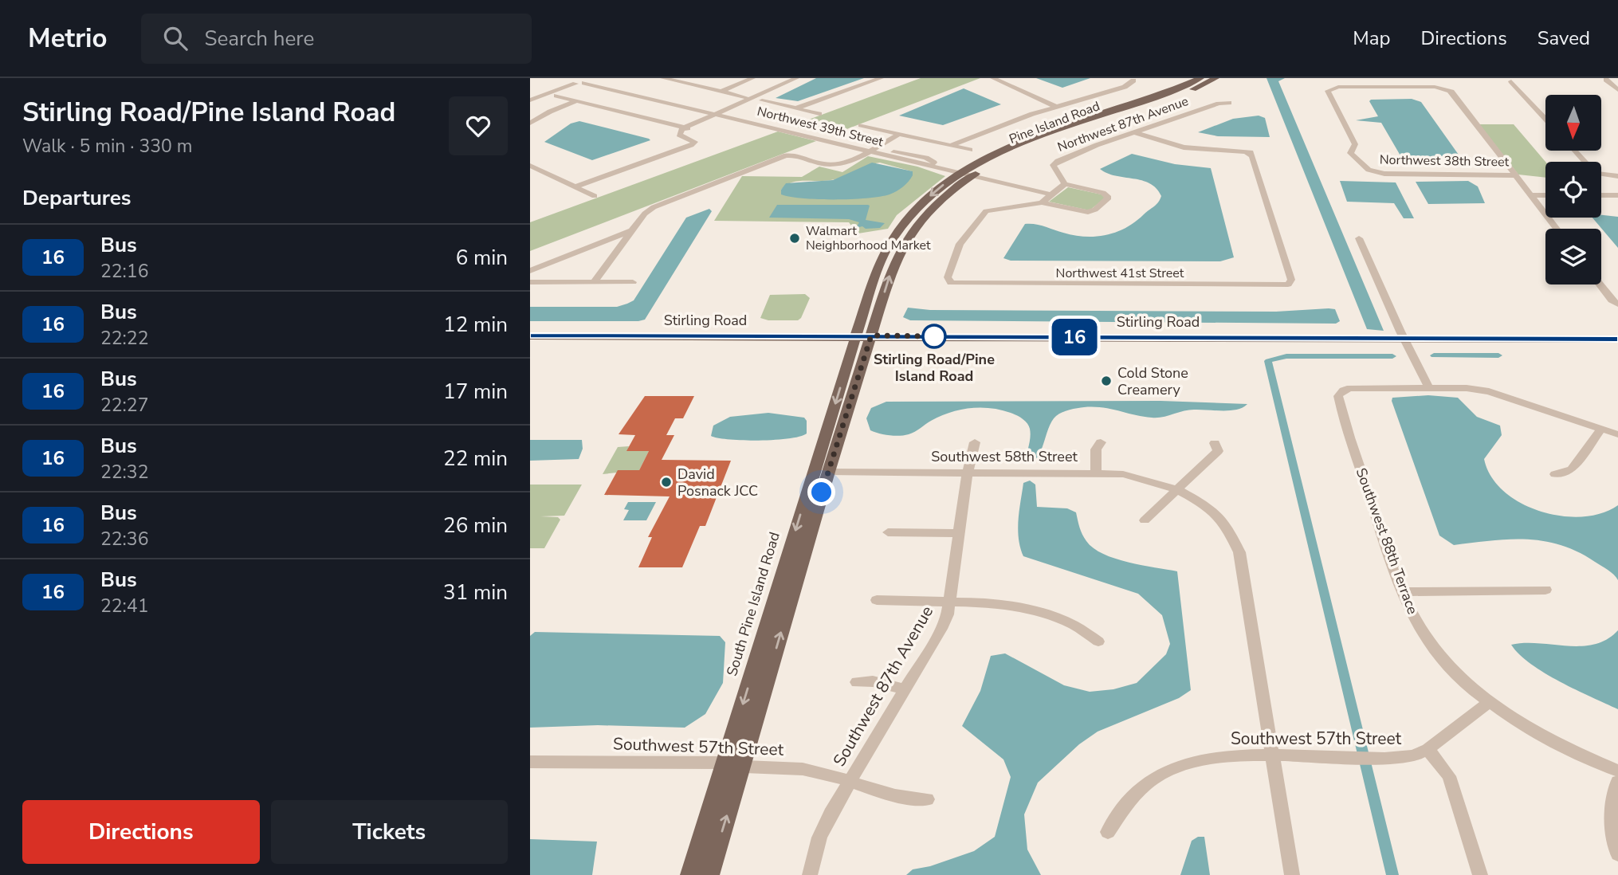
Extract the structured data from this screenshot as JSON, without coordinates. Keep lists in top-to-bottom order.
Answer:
{
  "streets": {
    "main road": ["Pine Island Road", "Stirling Road", "South Pine Island Road"],
    "street": [
      "Northwest 87th Avenue",
      "Northwest 39th Street",
      "Northwest 38th Street",
      "Northwest 41st Street",
      "Southwest 58th Street",
      "Southwest 88th Terrace",
      "Southwest 87th Avenue",
      "Southwest 57th Street"
    ]
  },
  "crossings": [
    ["Pine Island Road", "Northwest 39th Street"],
    ["Pine Island Road", "Stirling Road"],
    ["Pine Island Road", "South Pine Island Road"],
    ["Northwest 87th Avenue", "Northwest 41st Street"],
    ["Stirling Road", "South Pine Island Road"],
    ["Southwest 58th Street", "South Pine Island Road"],
    ["Southwest 58th Street", "Southwest 87th Avenue"],
    ["Southwest 58th Street", "Southwest 57th Street"],
    ["Southwest 88th Terrace", "Southwest 57th Street"],
    ["South Pine Island Road", "Southwest 57th Street"],
    ["Southwest 87th Avenue", "Southwest 57th Street"]
  ],
  "places": [
    "Walmart Neighborhood Market",
    "Stirling Road/Pine Island Road",
    "Cold Stone Creamery",
    "David Posnack JCC"
  ],
  "lines": ["bus line 16"],
  "north": "bottom",
  "page": {
    "header": "Metrio",
    "search": "Search here",
    "nav": ["Map", "Directions", "Saved"],
    "heading": [
      ["Stirling Road/Pine Island Road", "Walk · 5 min · 330 m"],
      "Departures"
    ],
    "on_map": "16",
    "list": [
      {
        "mark": "16",
        "name": "Bus",
        "note": "22:16",
        "value": "6 min"
      },
      {
        "mark": "16",
        "name": "Bus",
        "note": "22:22",
        "value": "12 min"
      },
      {
        "mark": "16",
        "name": "Bus",
        "note": "22:27",
        "value": "17 min"
      },
      {
        "mark": "16",
        "name": "Bus",
        "note": "22:32",
        "value": "22 min"
      },
      {
        "mark": "16",
        "name": "Bus",
        "note": "22:36",
        "value": "26 min"
      },
      {
        "mark": "16",
        "name": "Bus",
        "note": "22:41",
        "value": "31 min"
      }
    ],
    "buttons": ["Directions", "Tickets"]
  }
}
